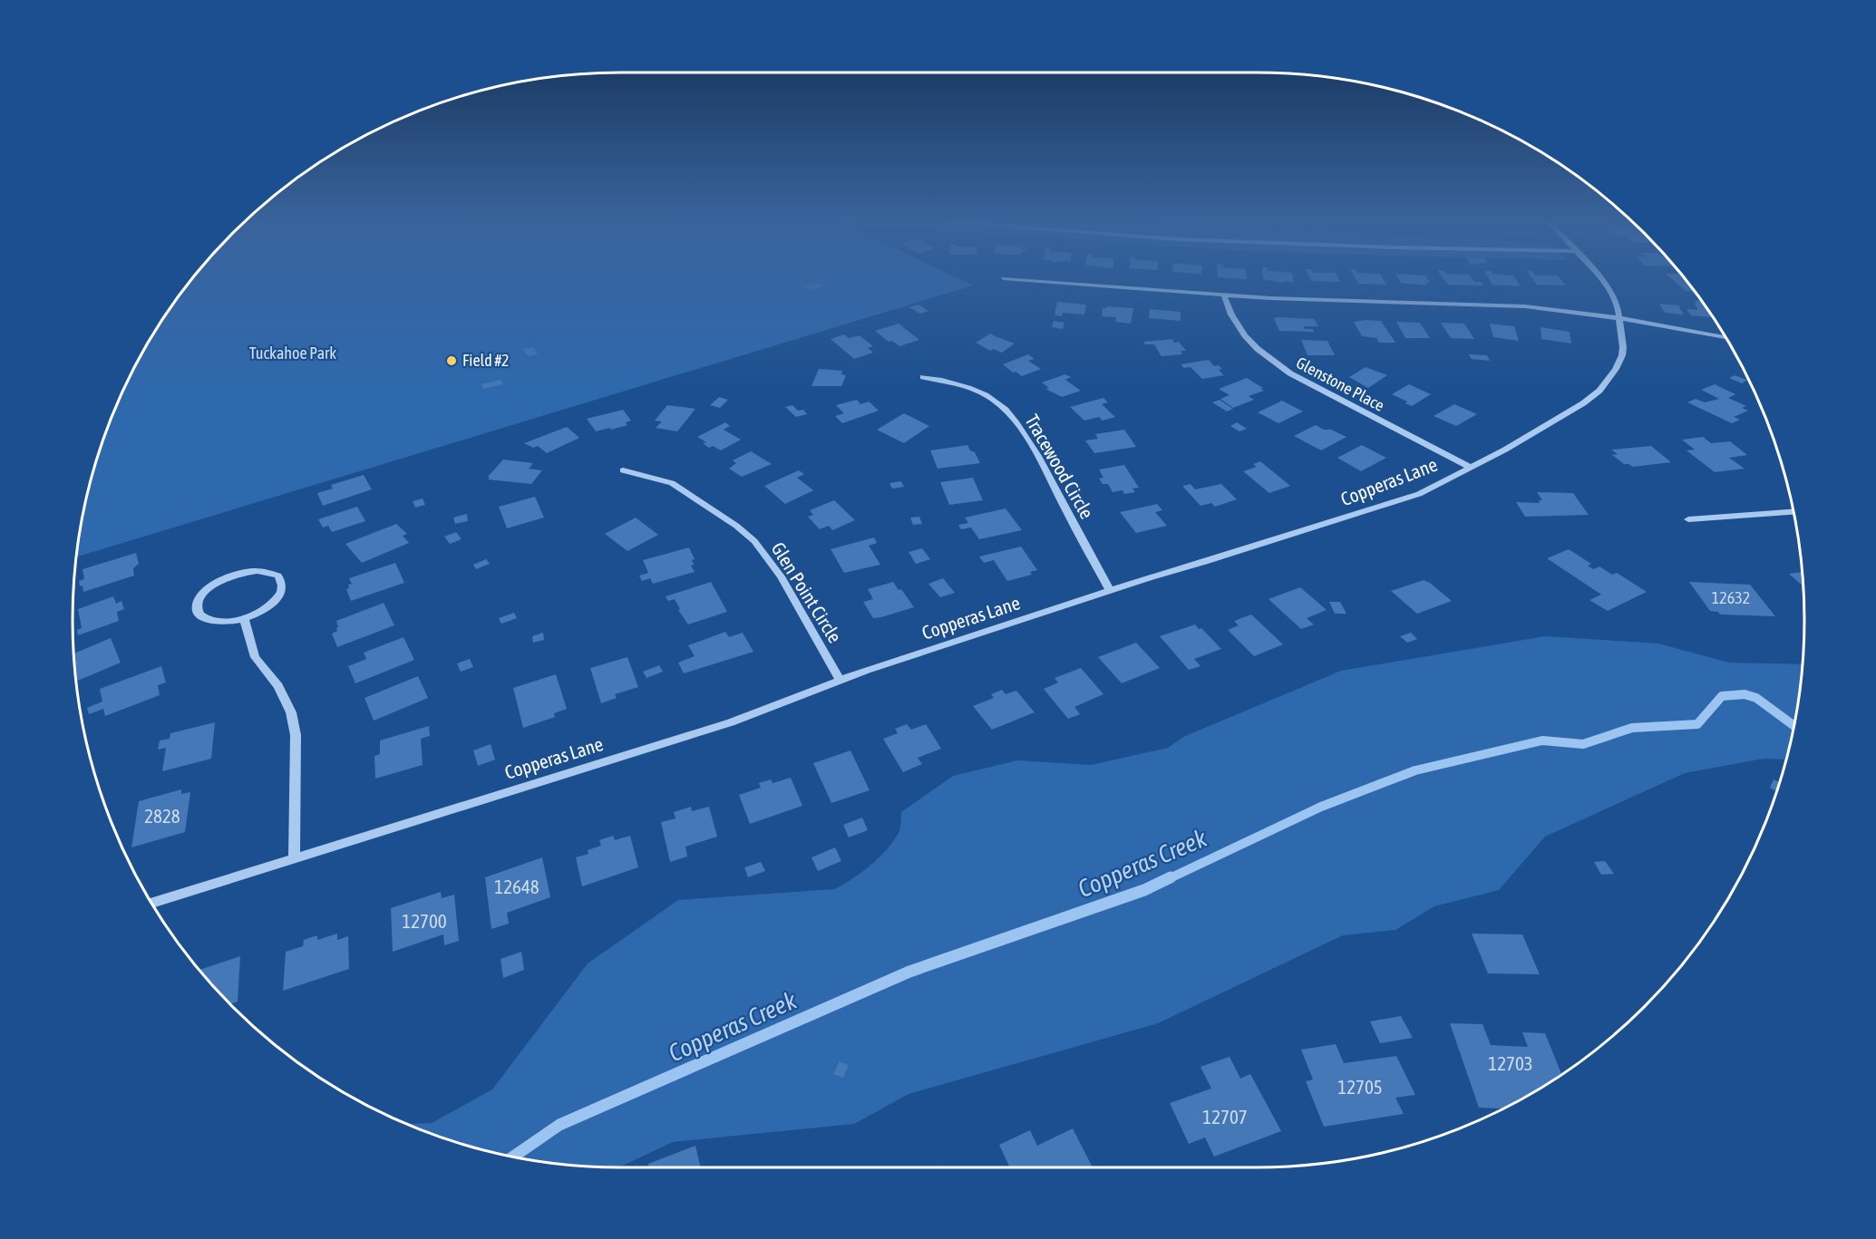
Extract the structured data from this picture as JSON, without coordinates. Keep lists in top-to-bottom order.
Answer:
{
  "streets": {
    "street": [
      "Glenstone Place",
      "Tracewood Circle",
      "Copperas Lane",
      "Glen Point Circle"
    ]
  },
  "crossings": [
    ["Glenstone Place", "Copperas Lane"],
    ["Tracewood Circle", "Copperas Lane"],
    ["Copperas Lane", "Glen Point Circle"]
  ],
  "water": ["Copperas Creek"],
  "parks": ["Tuckahoe Park"],
  "places": ["Field #2"],
  "house_numbers": [
    "12632",
    "2828",
    "12648",
    "12700",
    "12703",
    "12705",
    "12707"
  ]
}
